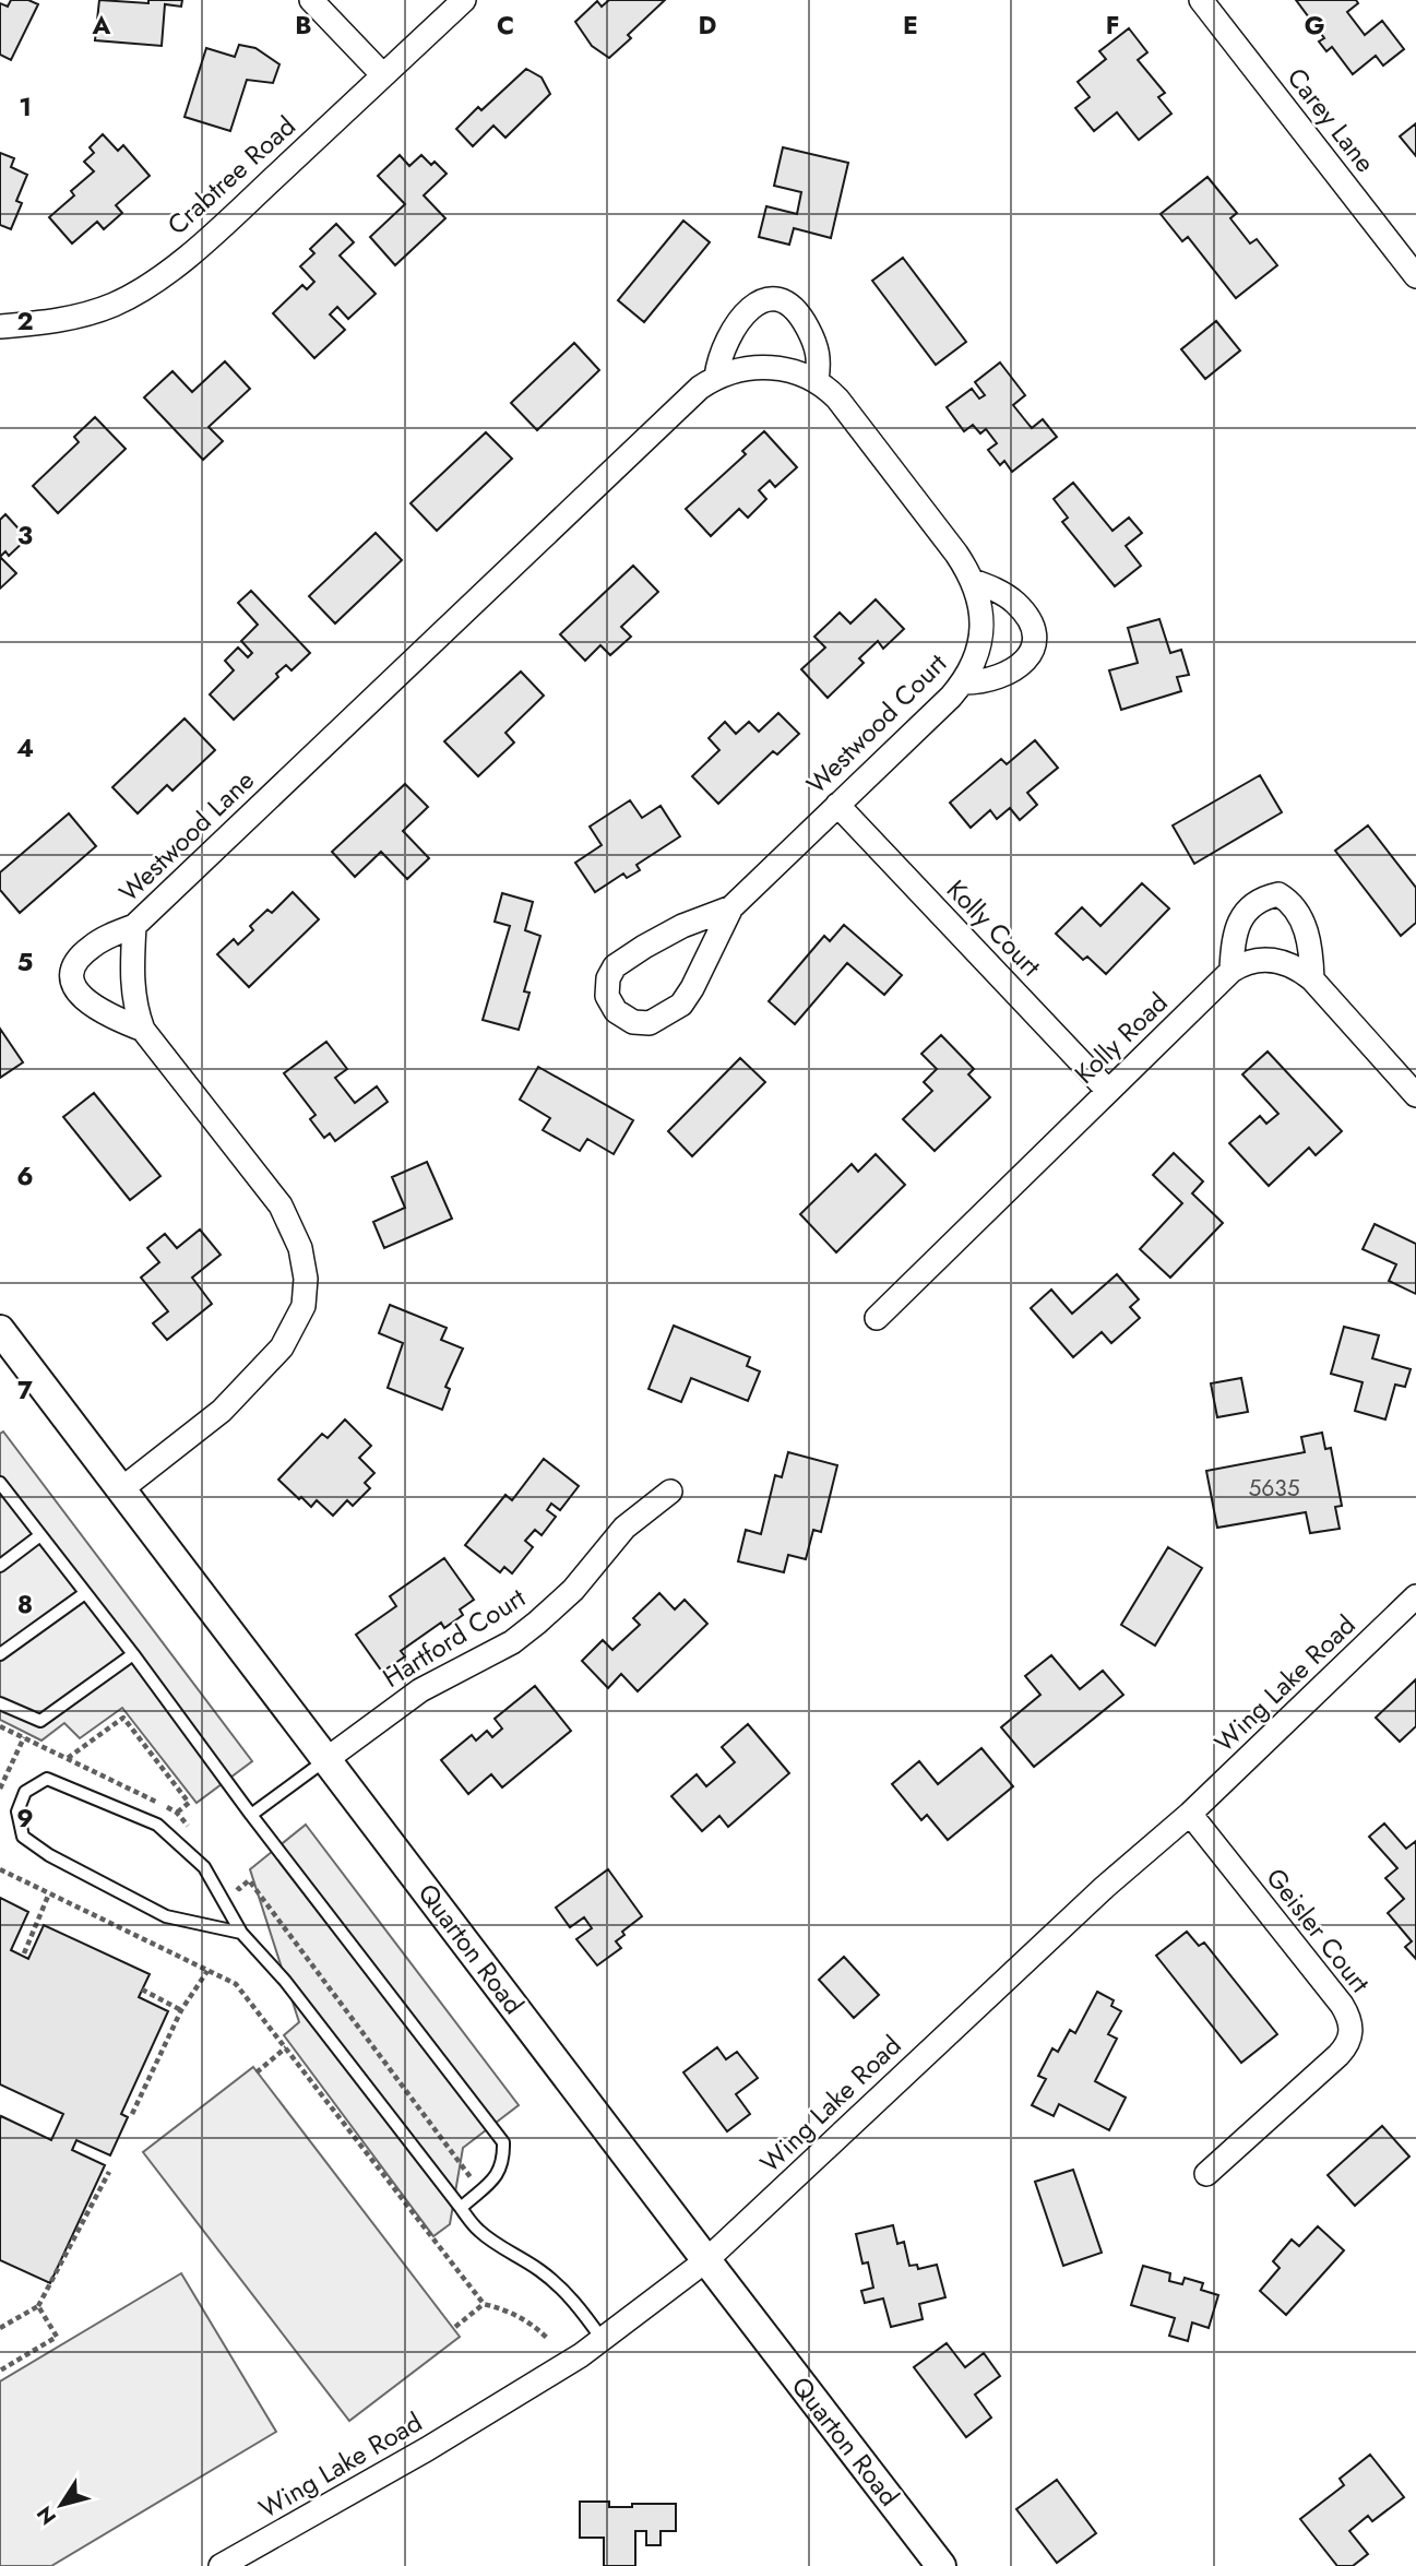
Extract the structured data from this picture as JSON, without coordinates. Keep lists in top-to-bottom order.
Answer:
{
  "streets": {
    "street": [
      "Carey Lane",
      "Crabtree Road",
      "Westwood Court",
      "Westwood Lane",
      "Kolly Court",
      "Kolly Road",
      "Hartford Court",
      "Wing Lake Road",
      "Geisler Court",
      "Quarton Road"
    ]
  },
  "crossings": [
    ["Westwood Court", "Westwood Lane"],
    ["Westwood Court", "Kolly Court"],
    ["Westwood Lane", "Quarton Road"],
    ["Kolly Court", "Kolly Road"],
    ["Hartford Court", "Quarton Road"],
    ["Wing Lake Road", "Geisler Court"],
    ["Wing Lake Road", "Quarton Road"]
  ],
  "house_numbers": ["5635"],
  "north": "bottom left",
  "grid": {
    "columns": [
      "A",
      "B",
      "C",
      "D",
      "E",
      "F",
      "G"
    ],
    "rows": [
      "1",
      "2",
      "3",
      "4",
      "5",
      "6",
      "7",
      "8",
      "9"
    ]
  }
}
